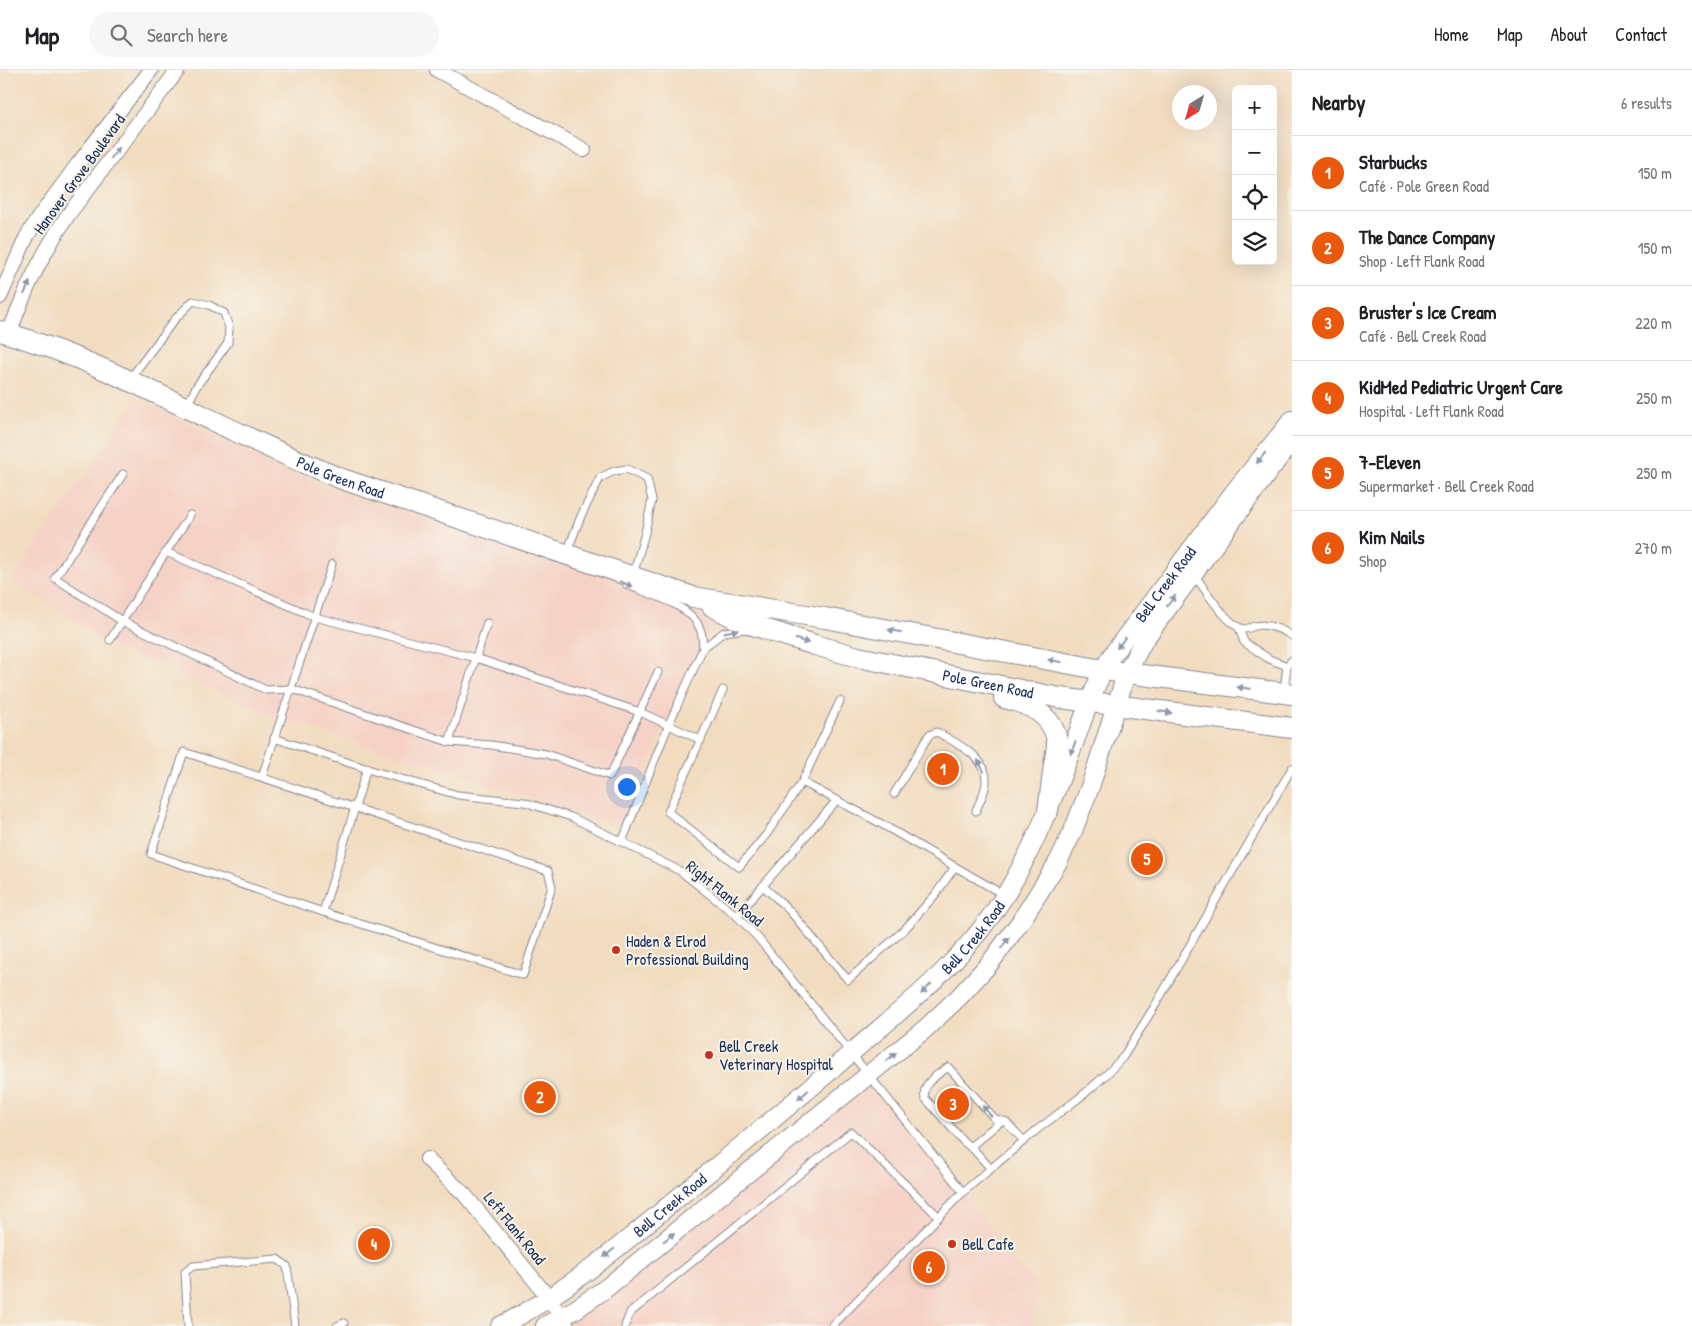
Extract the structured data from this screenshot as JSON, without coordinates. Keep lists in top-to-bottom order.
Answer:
{
  "streets": {
    "main road": ["Pole Green Road"],
    "street": ["Hanover Grove Boulevard", "Bell Creek Road", "Left Flank Road"],
    "lane": ["Right Flank Road"]
  },
  "crossings": [
    ["Hanover Grove Boulevard", "Pole Green Road"],
    ["Pole Green Road", "Bell Creek Road"],
    ["Bell Creek Road", "Right Flank Road"],
    ["Bell Creek Road", "Left Flank Road"]
  ],
  "places": ["Haden & Elrod Professional Building", "Bell Creek Veterinary Hospital", "Bell Cafe"],
  "north": "bottom left",
  "page": {
    "header": "Map",
    "search": "Search here",
    "nav": [
      "Home",
      "Map",
      "About",
      "Contact"
    ],
    "heading": ["Nearby", "6 results"],
    "map_buttons": ["+", "−"],
    "list": [
      {
        "mark": "1",
        "name": "Starbucks",
        "note": "Café · Pole Green Road",
        "value": "150 m"
      },
      {
        "mark": "2",
        "name": "The Dance Company",
        "note": "Shop · Left Flank Road",
        "value": "150 m"
      },
      {
        "mark": "3",
        "name": "Bruster's Ice Cream",
        "note": "Café · Bell Creek Road",
        "value": "220 m"
      },
      {
        "mark": "4",
        "name": "KidMed Pediatric Urgent Care",
        "note": "Hospital · Left Flank Road",
        "value": "250 m"
      },
      {
        "mark": "5",
        "name": "7-Eleven",
        "note": "Supermarket · Bell Creek Road",
        "value": "250 m"
      },
      {
        "mark": "6",
        "name": "Kim Nails",
        "note": "Shop",
        "value": "270 m"
      }
    ],
    "pins": [
      "1",
      "5",
      "2",
      "3",
      "4",
      "6"
    ]
  }
}
